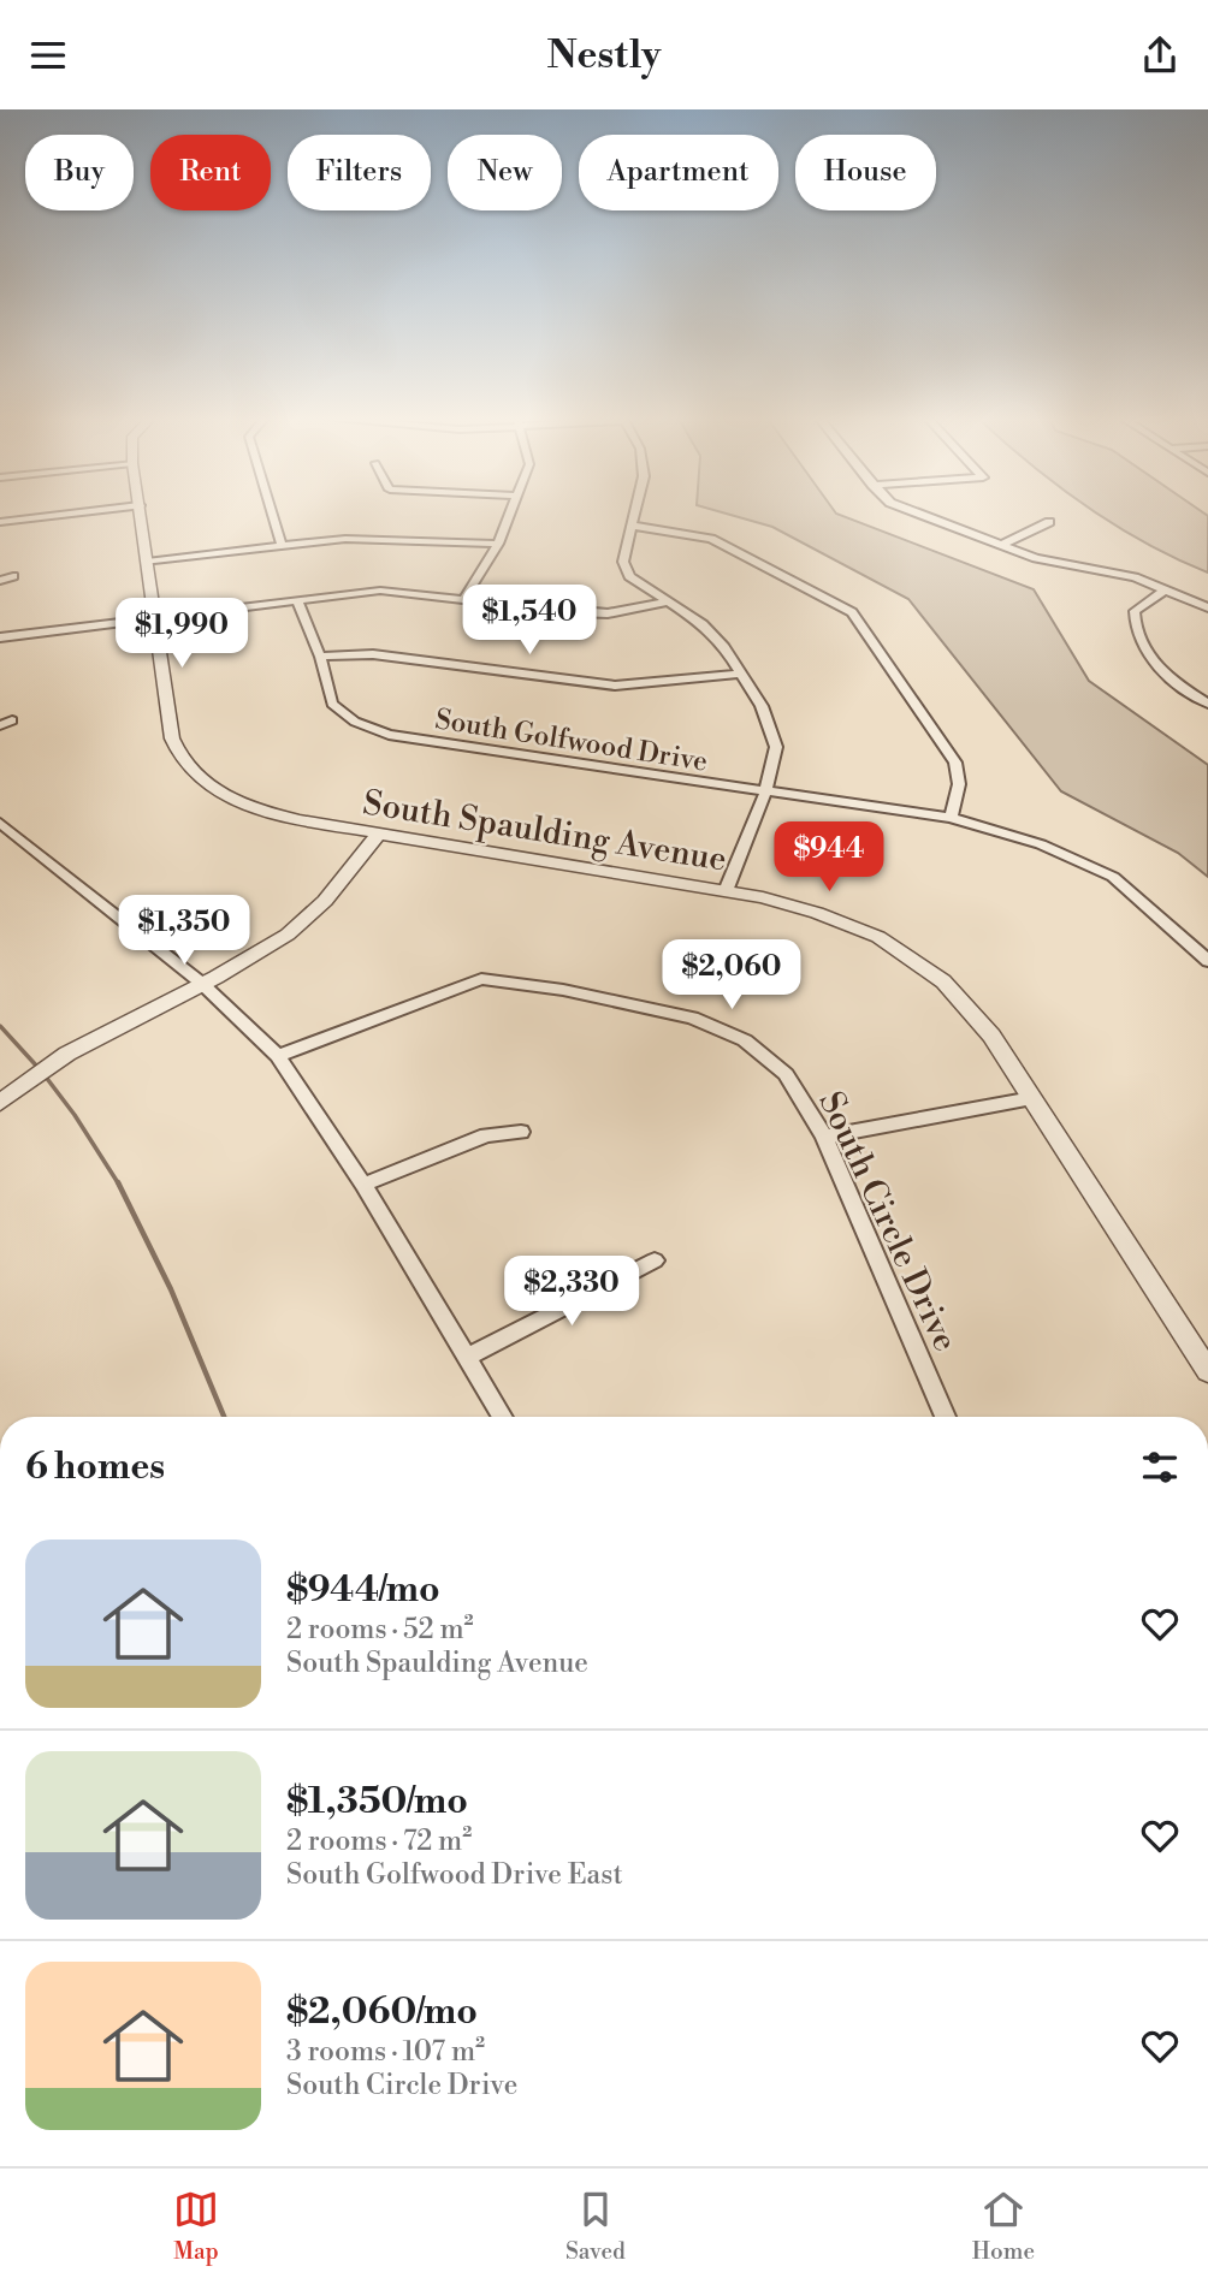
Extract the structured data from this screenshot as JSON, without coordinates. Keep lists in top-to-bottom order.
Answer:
{
  "streets": {
    "street": ["South Golfwood Drive", "South Spaulding Avenue", "South Circle Drive"]
  },
  "page": {
    "header": "Nestly",
    "chip": [
      "Buy",
      "Rent",
      "Filters",
      "New",
      "Apartment",
      "House"
    ],
    "price": [
      "$1,540",
      "$1,990",
      "$944",
      "$1,350",
      "$2,060",
      "$2,330"
    ],
    "heading": "6 homes",
    "list": [
      {
        "name": "$944/mo",
        "note": "2 rooms · 52 m² · South Spaulding Avenue"
      },
      {
        "name": "$1,350/mo",
        "note": "2 rooms · 72 m² · South Golfwood Drive East"
      },
      {
        "name": "$2,060/mo",
        "note": "3 rooms · 107 m² · South Circle Drive"
      }
    ],
    "tabs": ["Map", "Saved", "Home"]
  }
}
